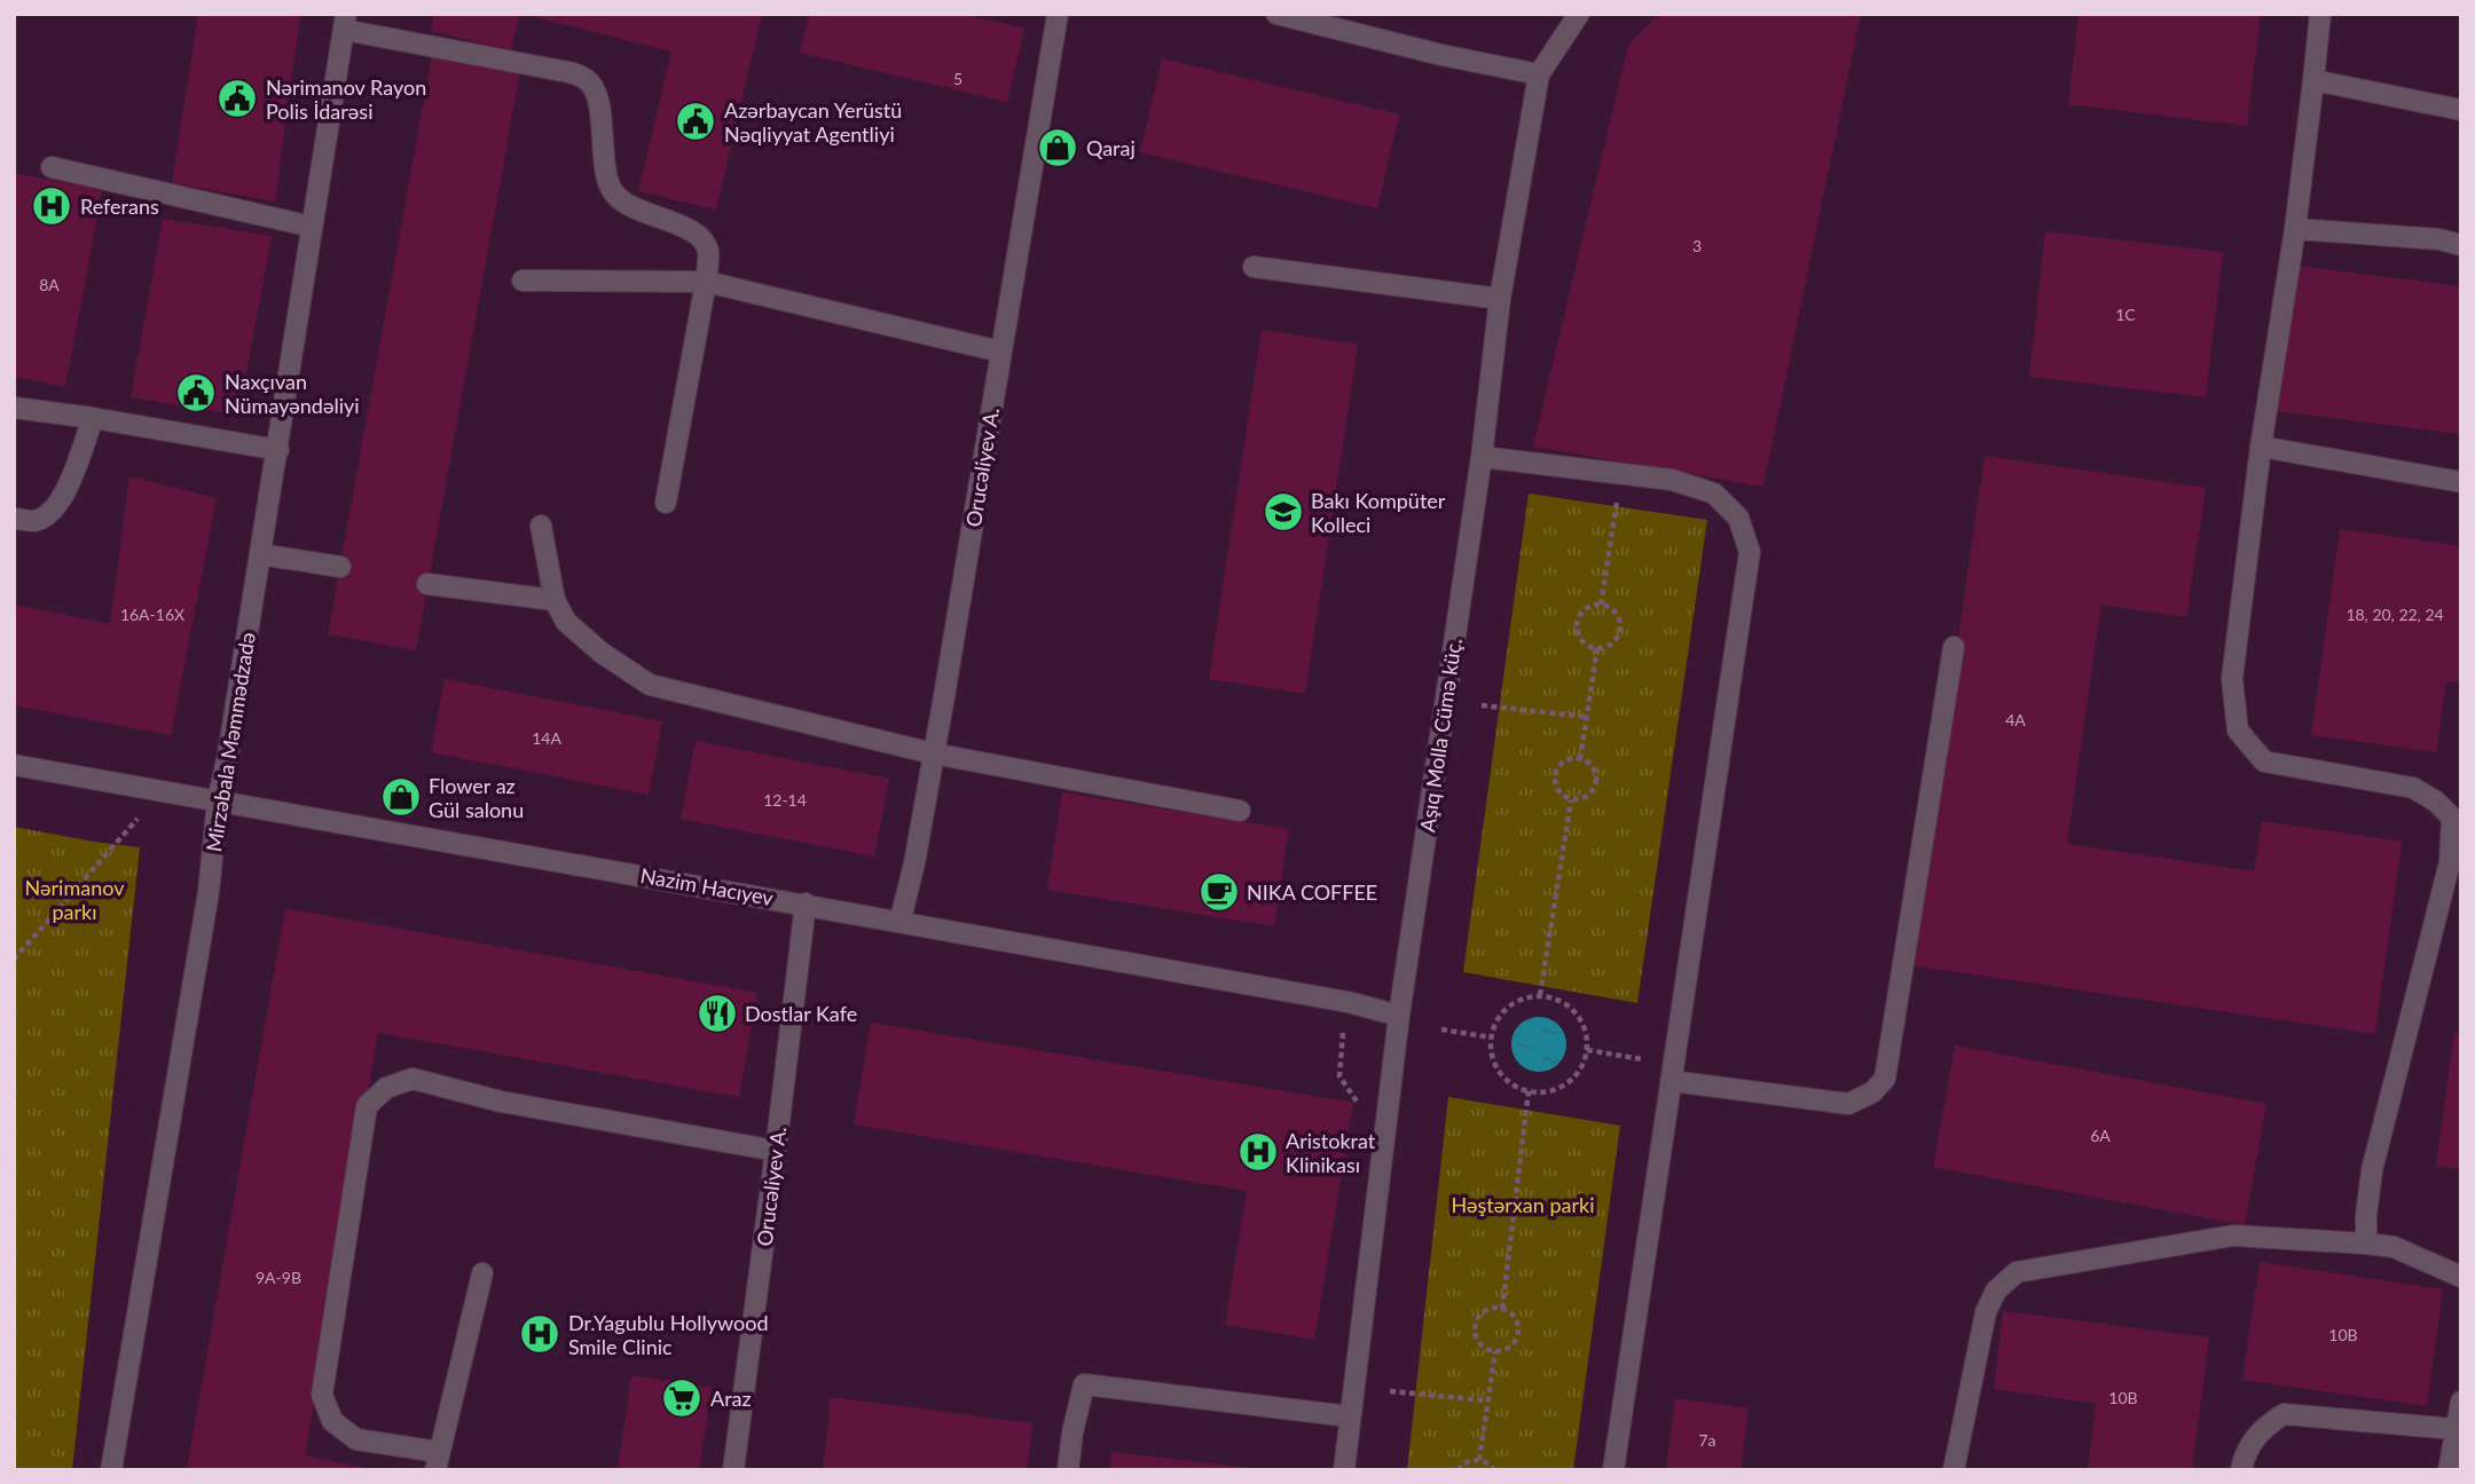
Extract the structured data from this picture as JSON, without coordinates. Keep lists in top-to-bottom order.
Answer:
{
  "streets": {
    "street": [
      "Orucəliyev A.",
      "Aşıq Molla Cümə küç.",
      "Mirzəbala Məmmədzadə",
      "Nazim Hacıyev"
    ]
  },
  "crossings": [
    ["Orucəliyev A.", "Nazim Hacıyev"],
    ["Aşıq Molla Cümə küç.", "Nazim Hacıyev"],
    ["Mirzəbala Məmmədzadə", "Nazim Hacıyev"]
  ],
  "parks": ["Nərimanov parkı", "Həştərxan parki"],
  "places": {
    "public building": ["Nərimanov Rayon Polis İdarəsi", "Azərbaycan Yerüstü Nəqliyyat Agentliyi", "Naxçıvan Nümayəndəliyi"],
    "shop": ["Qaraj", "Flower az Gül salonu"],
    "hospital": ["Referans", "Aristokrat Klinikası", "Dr.Yagublu Hollywood Smile Clinic"],
    "school or university": ["Bakı Kompüter Kolleci"],
    "cafe": ["NIKA COFFEE"],
    "restaurant": ["Dostlar Kafe"],
    "supermarket": ["Araz"]
  },
  "house_numbers": [
    "5",
    "3",
    "8A",
    "1С",
    "16A-16X",
    "18, 20, 22, 24",
    "4A",
    "14A",
    "12-14",
    "6A",
    "9A-9B",
    "10B",
    "10B",
    "7a"
  ]
}
